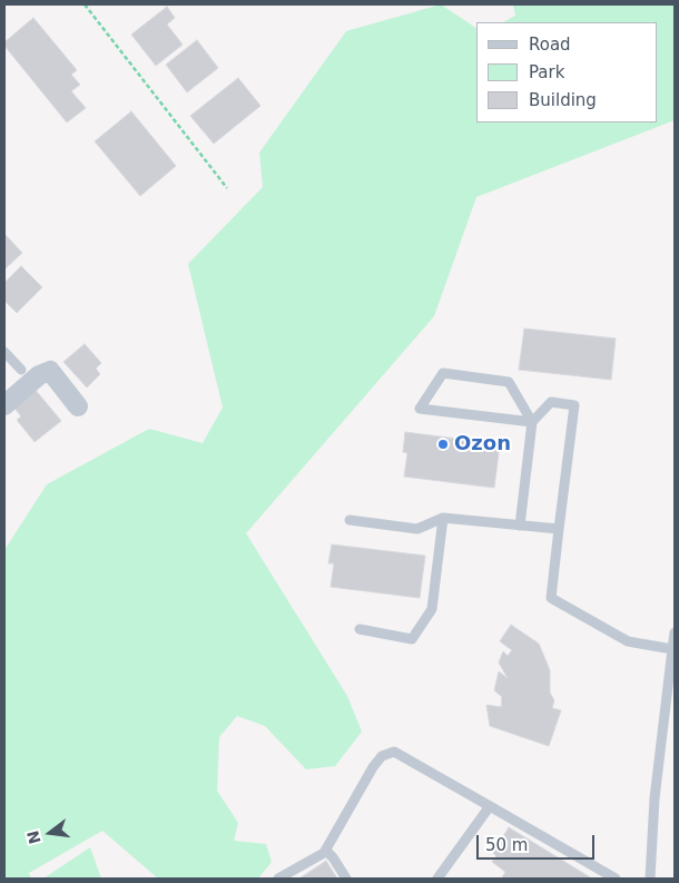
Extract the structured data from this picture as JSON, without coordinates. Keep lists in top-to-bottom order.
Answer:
{
  "places": ["Ozon"],
  "legend": ["Road", "Park", "Building"],
  "scale_bar": "50 m",
  "north": "left"
}
